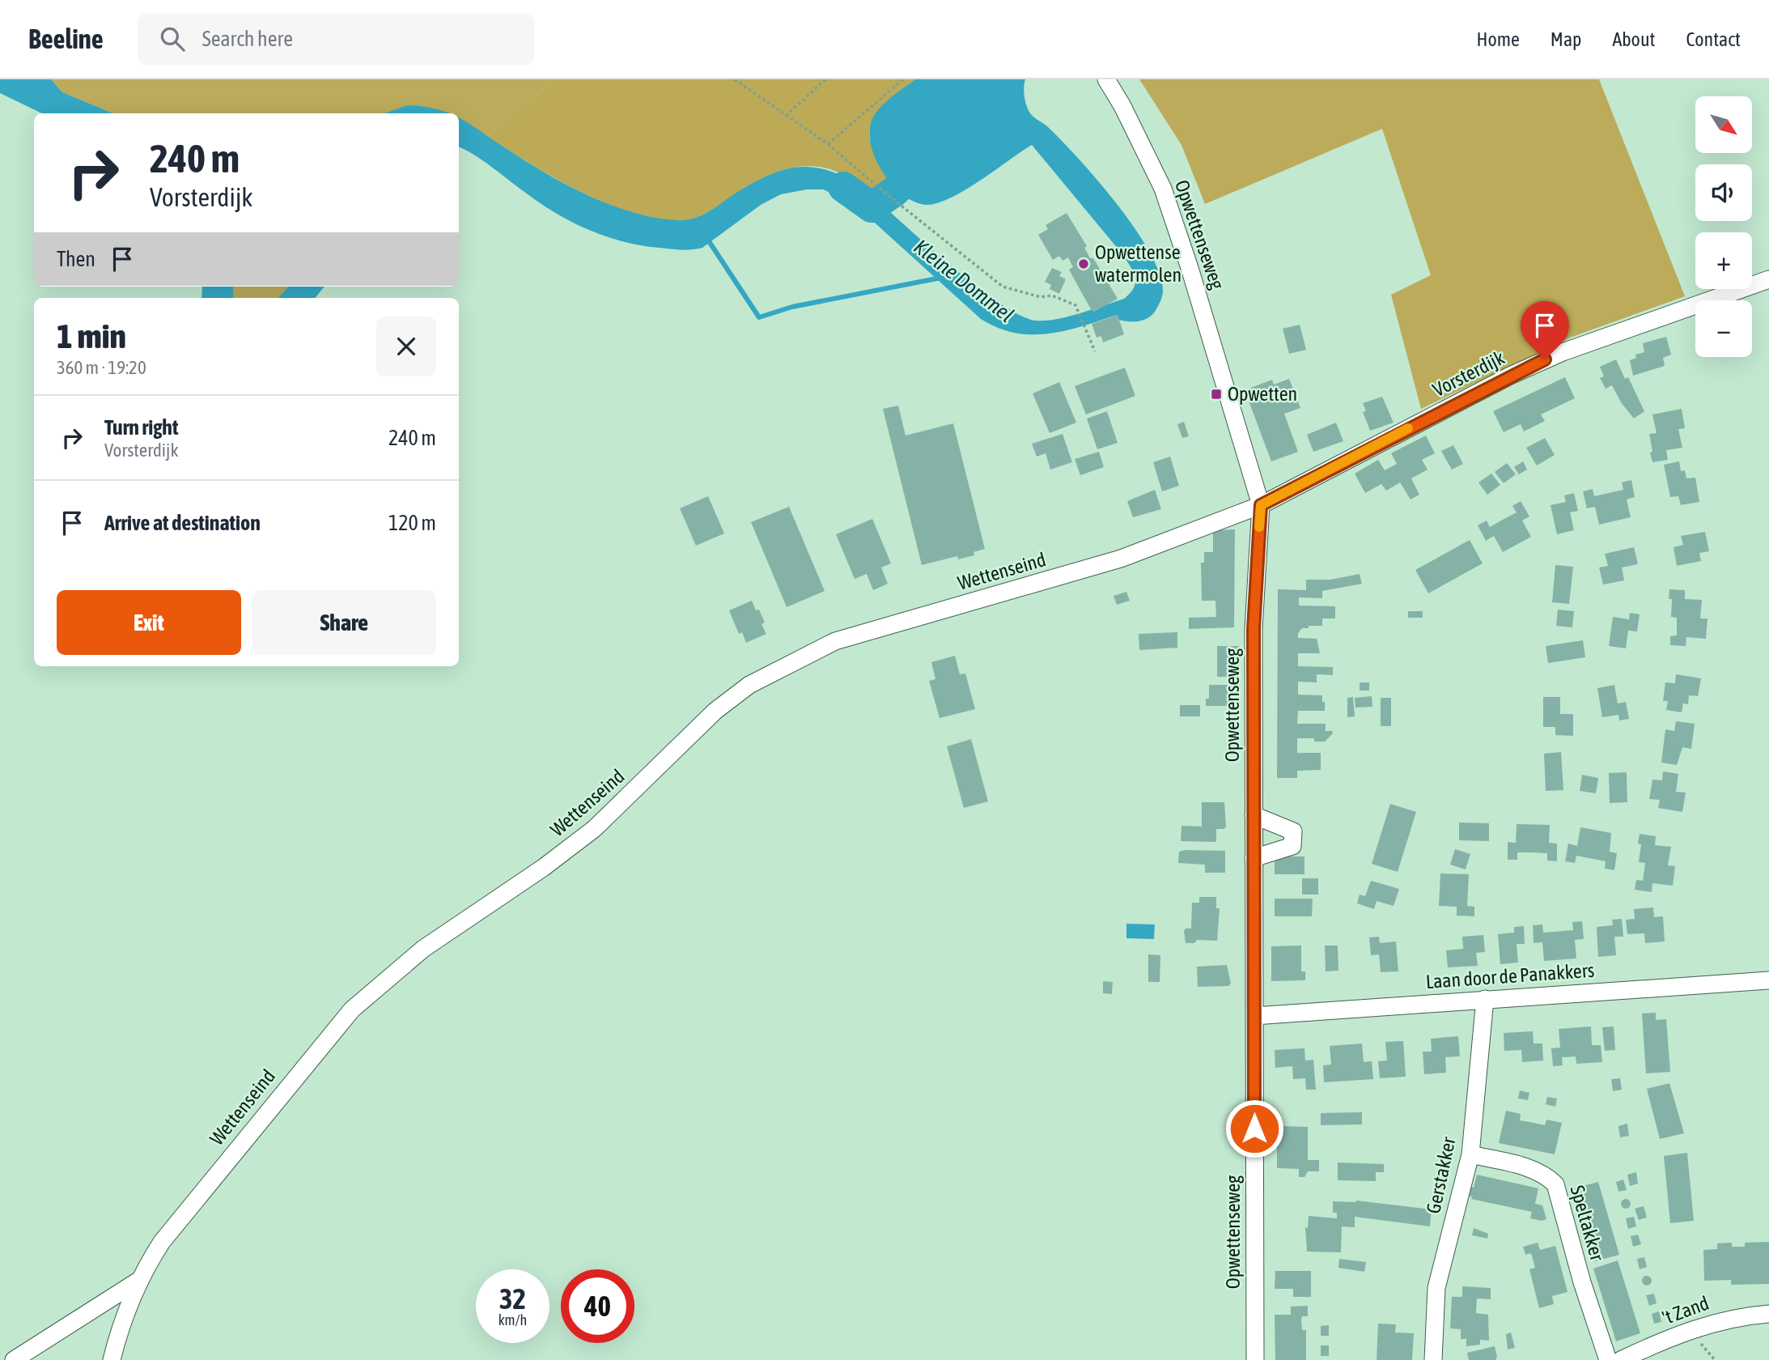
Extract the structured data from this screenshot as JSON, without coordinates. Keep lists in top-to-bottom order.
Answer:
{
  "streets": {
    "street": [
      "Opwettenseweg",
      "Vorsterdijk",
      "Wettenseind",
      "Laan door de Panakkers",
      "Gerstakker",
      "Speltakker",
      "'t Zand"
    ]
  },
  "crossings": [
    ["Opwettenseweg", "Vorsterdijk"],
    ["Opwettenseweg", "Wettenseind"],
    ["Opwettenseweg", "Laan door de Panakkers"],
    ["Vorsterdijk", "Wettenseind"],
    ["Laan door de Panakkers", "Gerstakker"],
    ["Gerstakker", "Speltakker"]
  ],
  "water": ["Kleine Dommel"],
  "places": {
    "other": ["Opwettense watermolen"],
    "transit": ["Opwetten"]
  },
  "north": "bottom right",
  "page": {
    "header": "Beeline",
    "search": "Search here",
    "nav": [
      "Home",
      "Map",
      "About",
      "Contact"
    ],
    "map_buttons": ["+", "−"],
    "turn": ["240 m", "Vorsterdijk"],
    "then": "Then",
    "heading": ["1 min", "360 m · 19:20"],
    "list": [
      {
        "name": "Turn right",
        "note": "Vorsterdijk",
        "value": "240 m"
      },
      {
        "name": "Arrive at destination",
        "value": "120 m"
      }
    ],
    "buttons": ["Exit", "Share"],
    "speed": "32 km/h",
    "limit": "40"
  }
}
